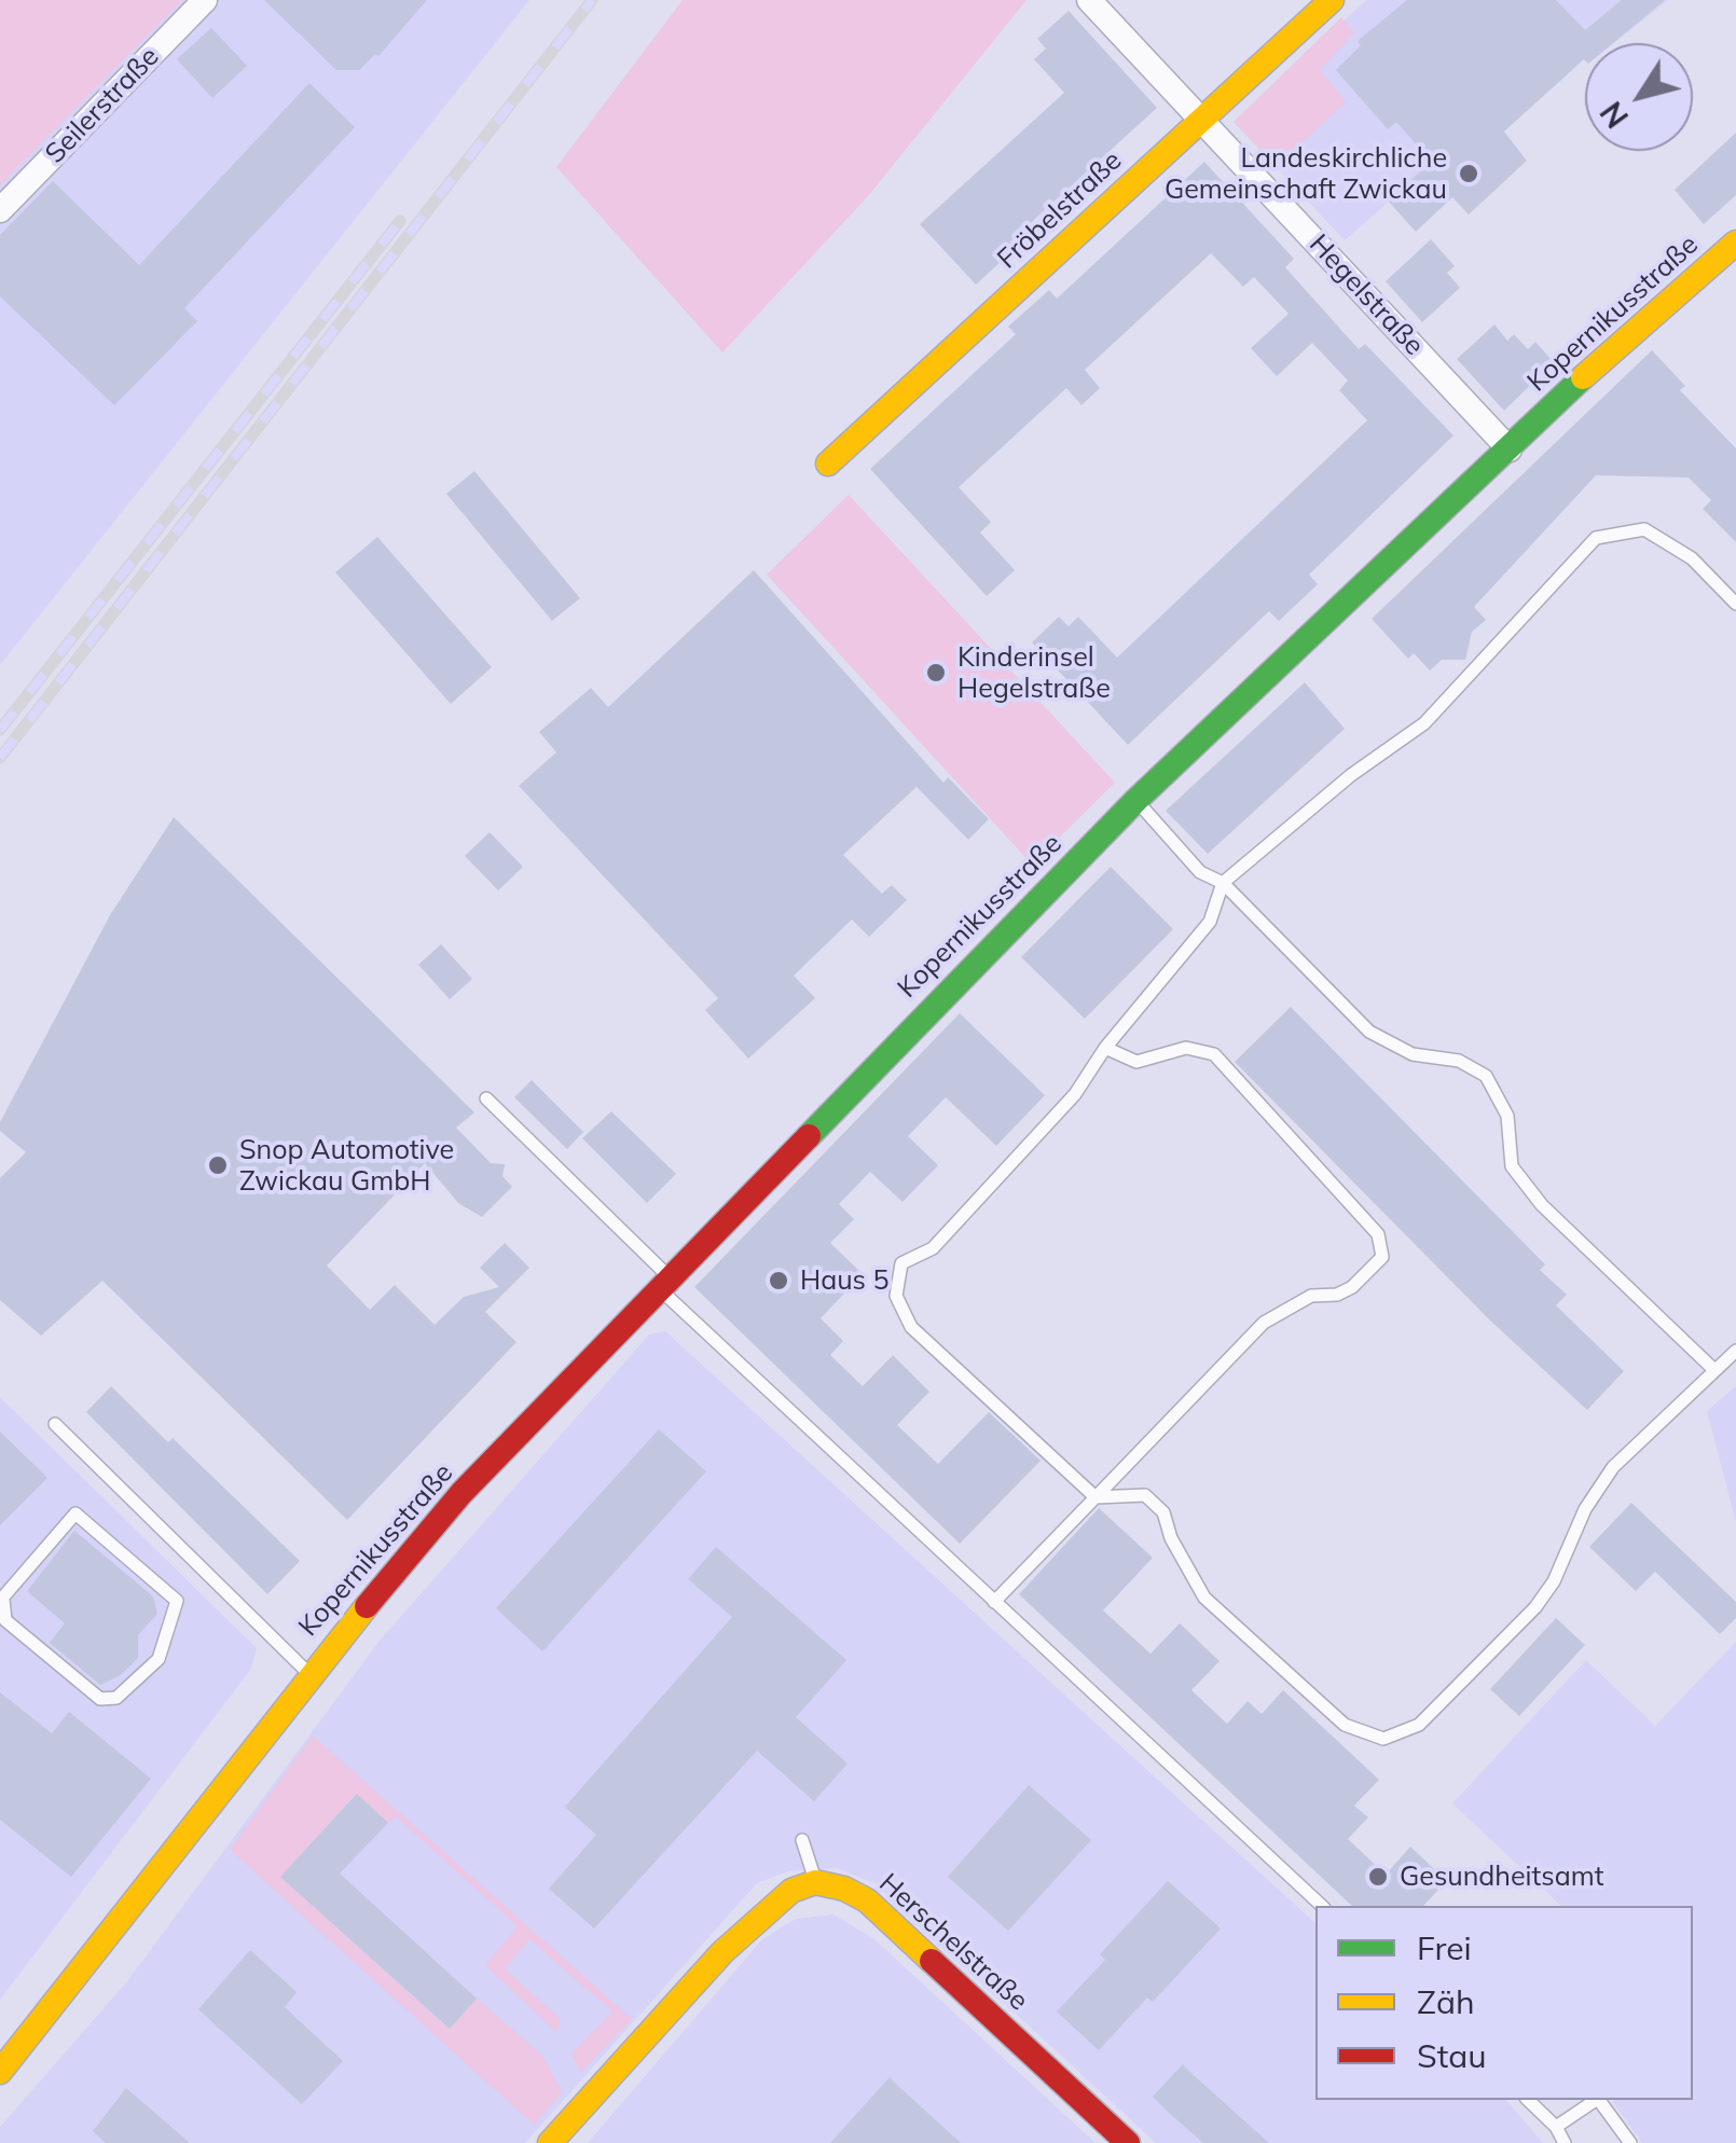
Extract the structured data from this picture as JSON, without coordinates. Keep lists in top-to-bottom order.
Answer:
{
  "streets": {
    "street": [
      "Seilerstraße",
      "Fröbelstraße",
      "Hegelstraße",
      "Kopernikusstraße",
      "Herschelstraße"
    ]
  },
  "crossings": [
    ["Fröbelstraße", "Hegelstraße"],
    ["Hegelstraße", "Kopernikusstraße"]
  ],
  "places": [
    "Landeskirchliche Gemeinschaft Zwickau",
    "Kinderinsel Hegelstraße",
    "Snop Automotive Zwickau GmbH",
    "Haus 5",
    "Gesundheitsamt"
  ],
  "legend": ["Frei", "Zäh", "Stau"],
  "north": "bottom left"
}
